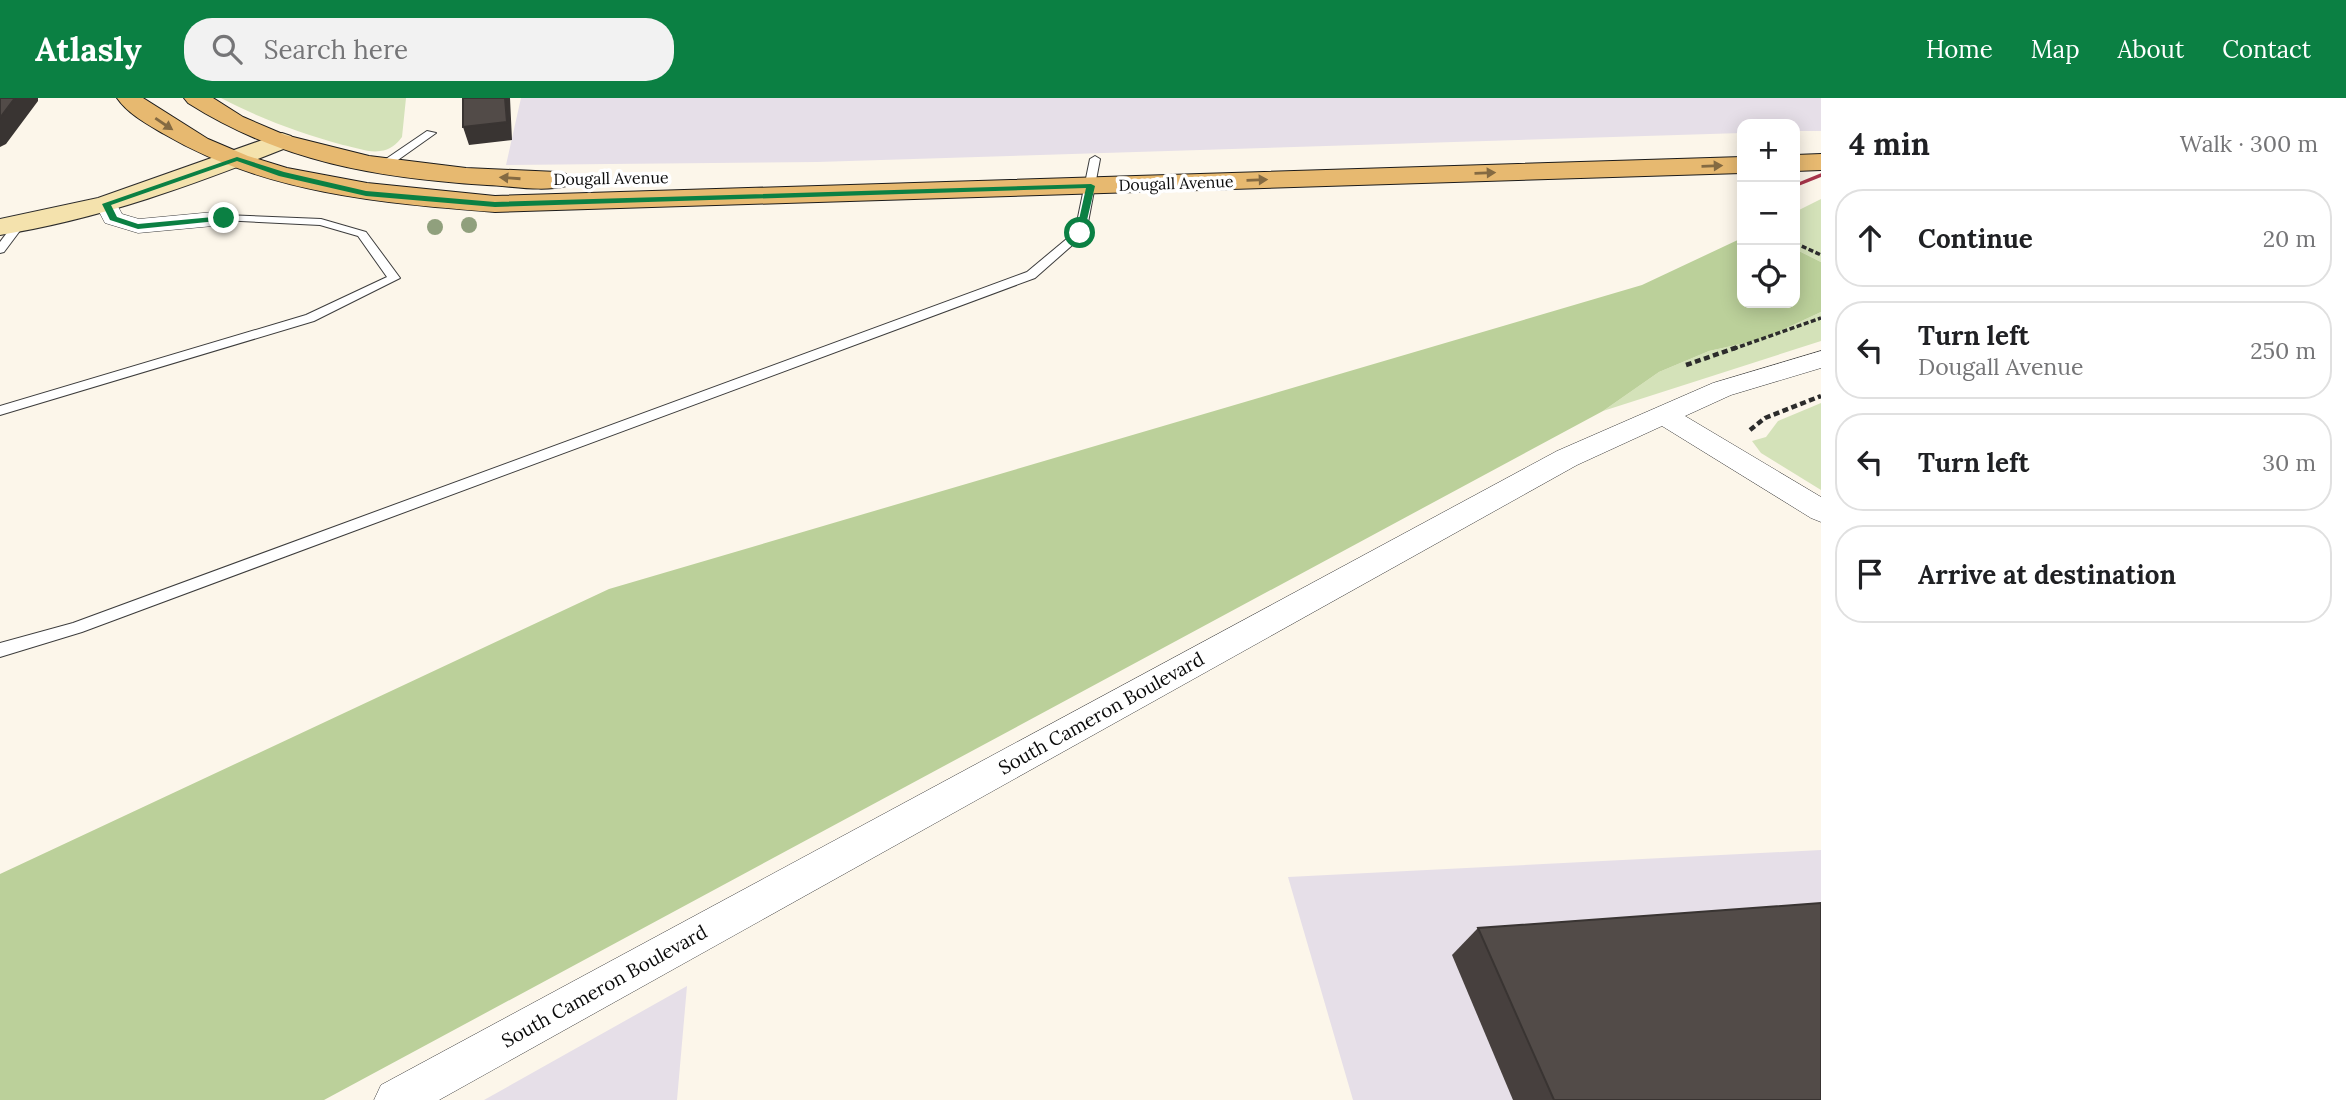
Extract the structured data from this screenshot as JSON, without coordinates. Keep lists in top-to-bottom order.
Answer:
{
  "streets": {
    "main road": ["Dougall Avenue"],
    "street": ["South Cameron Boulevard"]
  },
  "page": {
    "header": "Atlasly",
    "search": "Search here",
    "nav": [
      "Home",
      "Map",
      "About",
      "Contact"
    ],
    "heading": ["4 min", "Walk · 300 m"],
    "map_buttons": ["+", "−"],
    "list": [
      ["Continue", "20 m"],
      ["Turn left", "Dougall Avenue", "250 m"],
      ["Turn left", "30 m"],
      "Arrive at destination"
    ]
  }
}
